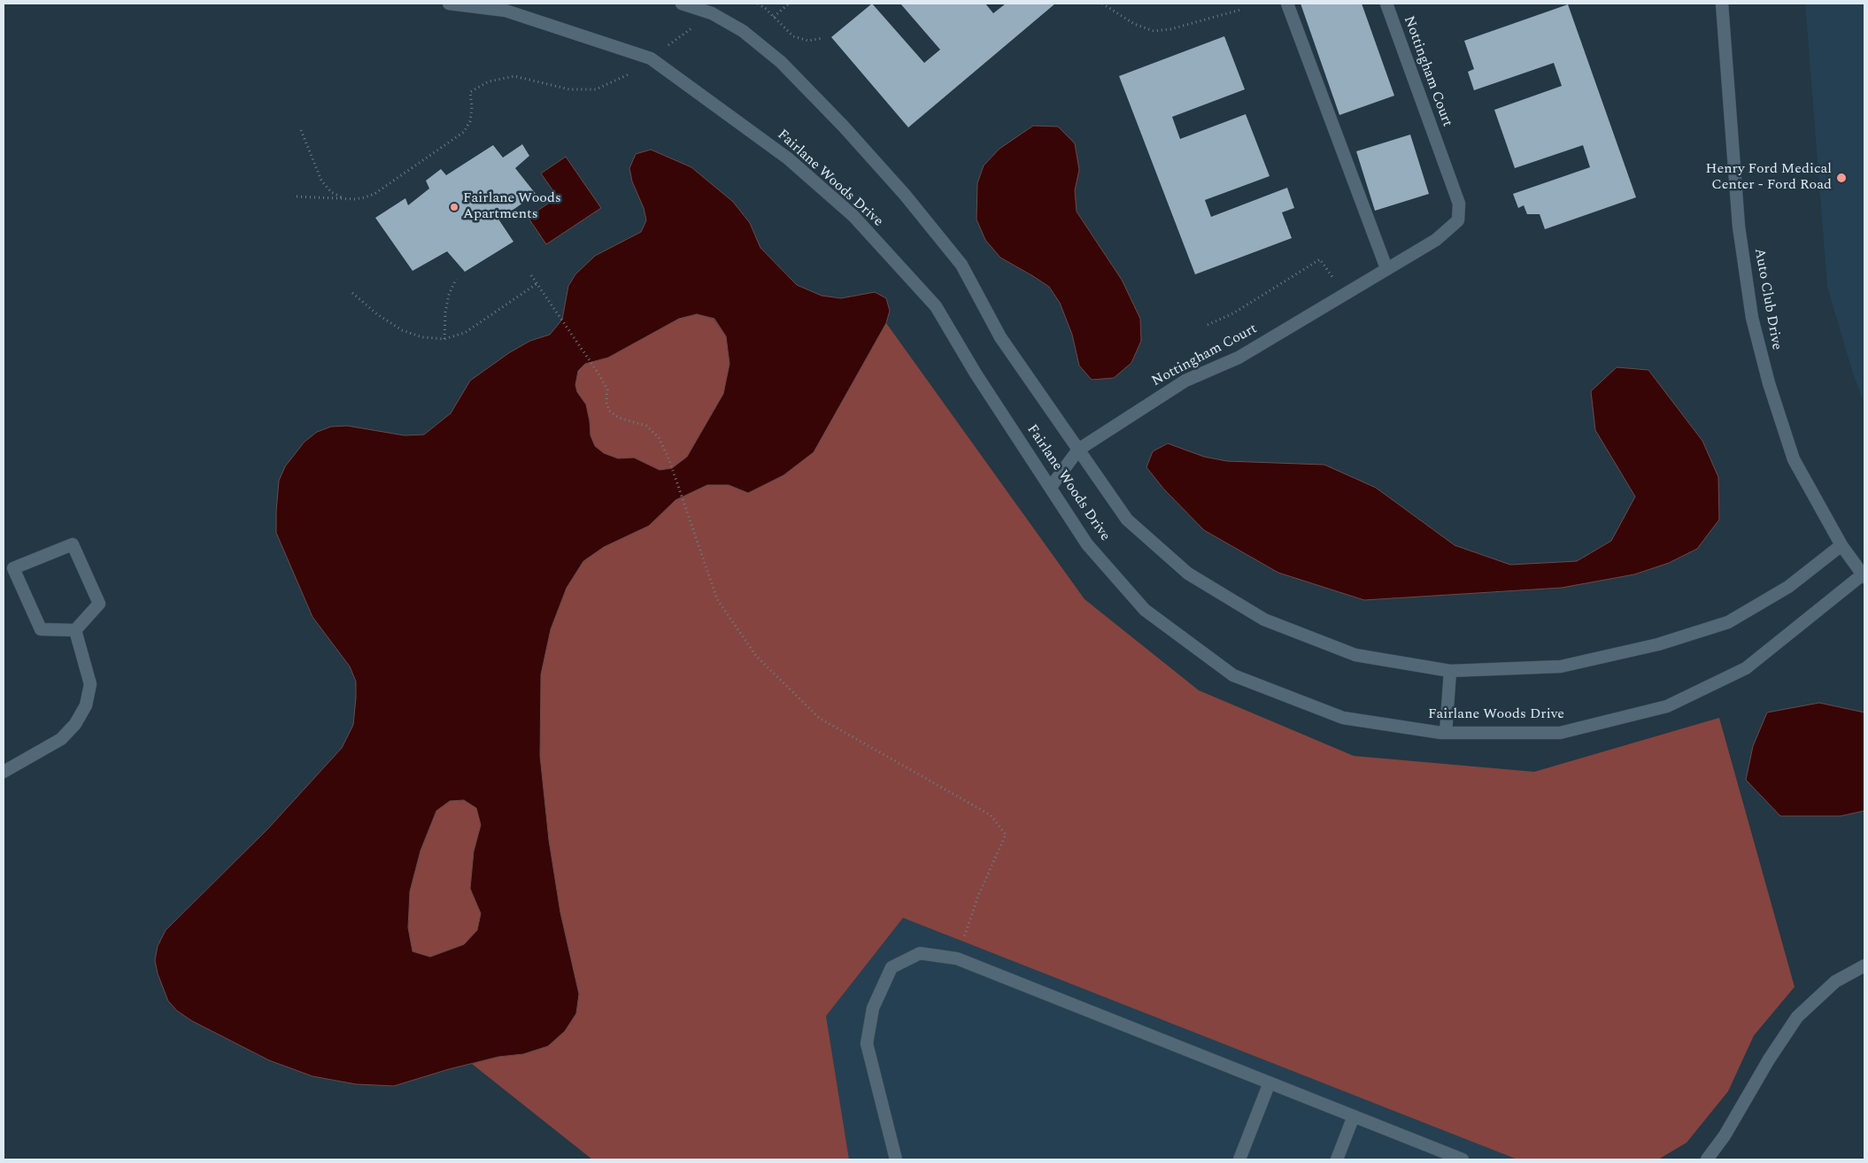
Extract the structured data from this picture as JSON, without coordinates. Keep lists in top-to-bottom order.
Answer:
{
  "streets": {
    "street": ["Nottingham Court", "Fairlane Woods Drive", "Auto Club Drive"]
  },
  "crossings": [
    ["Nottingham Court", "Fairlane Woods Drive"],
    ["Fairlane Woods Drive", "Auto Club Drive"]
  ],
  "places": ["Henry Ford Medical Center - Ford Road", "Fairlane Woods Apartments"]
}
